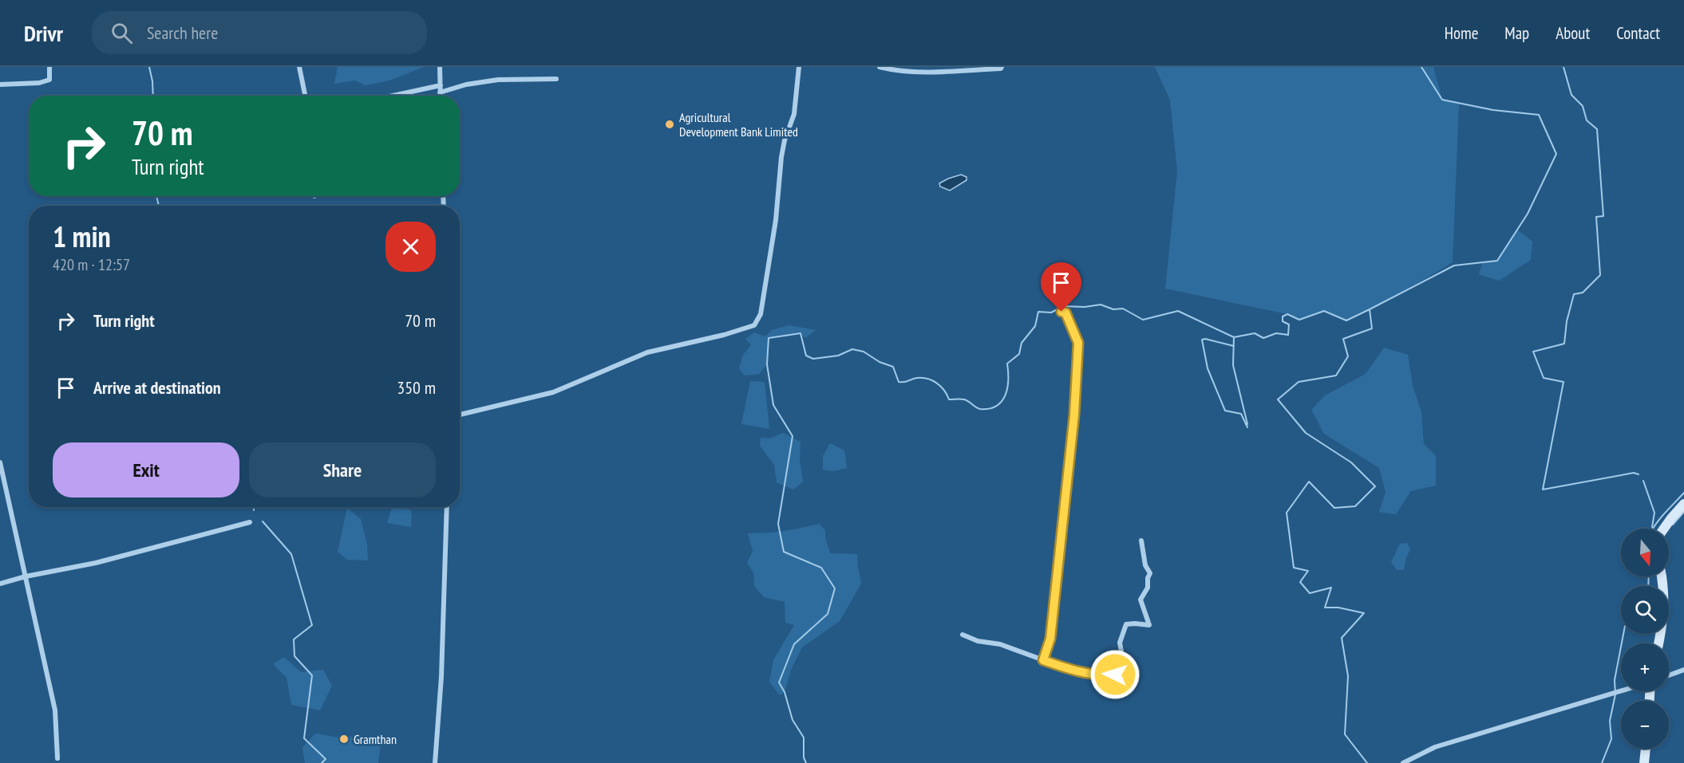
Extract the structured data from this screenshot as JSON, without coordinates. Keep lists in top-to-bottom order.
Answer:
{
  "places": ["Agricultural Development Bank Limited", "Gramthan"],
  "north": "bottom",
  "page": {
    "header": "Drivr",
    "search": "Search here",
    "nav": [
      "Home",
      "Map",
      "About",
      "Contact"
    ],
    "turn": ["70 m", "Turn right"],
    "heading": ["1 min", "420 m · 12:57"],
    "list": [
      {
        "name": "Turn right",
        "value": "70 m"
      },
      {
        "name": "Arrive at destination",
        "value": "350 m"
      }
    ],
    "buttons": ["Exit", "Share"],
    "map_buttons": ["+", "−"]
  }
}
